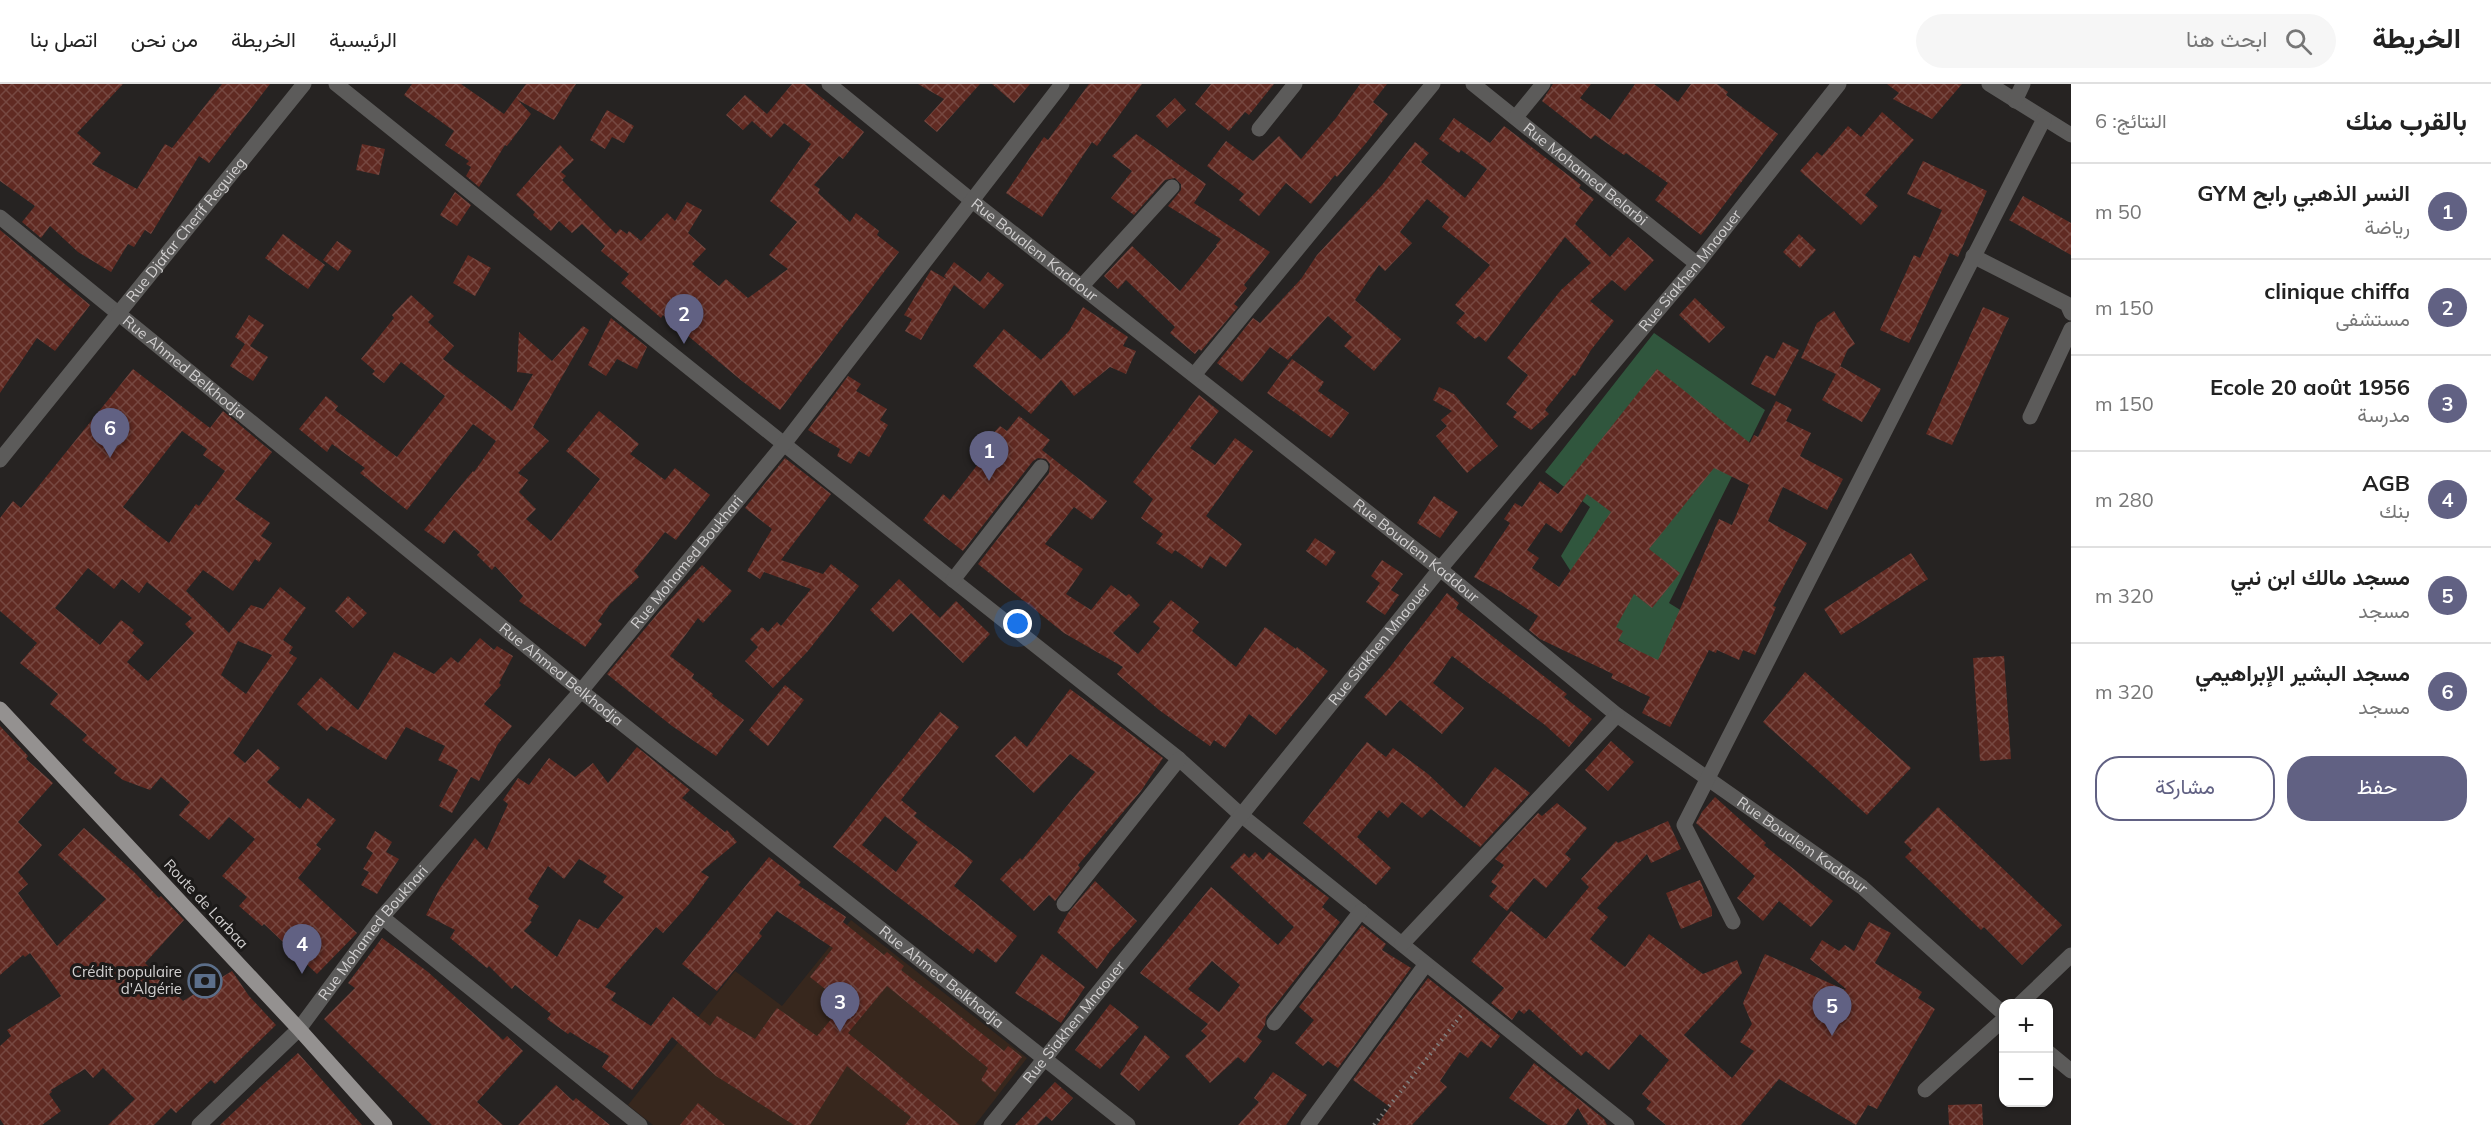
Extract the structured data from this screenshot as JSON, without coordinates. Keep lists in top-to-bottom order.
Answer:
{
  "streets": {
    "main road": ["Route de Larbaa"],
    "street": [
      "Rue Mohamed Belarbi",
      "Rue Djafar Cherif Reguieg",
      "Rue Boualem Kaddour",
      "Rue Siakhen Mnaouer",
      "Rue Ahmed Belkhodja",
      "Rue Mohamed Boukhari"
    ]
  },
  "crossings": [
    ["Rue Mohamed Belarbi", "Rue Siakhen Mnaouer"],
    ["Rue Djafar Cherif Reguieg", "Rue Ahmed Belkhodja"],
    ["Rue Boualem Kaddour", "Rue Siakhen Mnaouer"],
    ["Rue Boualem Kaddour", "Rue Mohamed Boukhari"],
    ["Rue Siakhen Mnaouer", "Rue Ahmed Belkhodja"],
    ["Rue Ahmed Belkhodja", "Rue Mohamed Boukhari"],
    ["Rue Mohamed Boukhari", "Route de Larbaa"]
  ],
  "places": {
    "bank": ["Crédit populaire d'Algérie"]
  },
  "page": {
    "header": "الخريطة",
    "search": "ابحث هنا",
    "nav": [
      "الرئيسية",
      "الخريطة",
      "من نحن",
      "اتصل بنا"
    ],
    "heading": ["بالقرب منك", "النتائج: 6"],
    "list": [
      {
        "mark": "1",
        "name": "النسر الذهبي رابح GYM",
        "note": "رياضة",
        "value": "50 m"
      },
      {
        "mark": "2",
        "name": "clinique chiffa",
        "note": "مستشفى",
        "value": "150 m"
      },
      {
        "mark": "3",
        "name": "Ecole 20 août 1956",
        "note": "مدرسة",
        "value": "150 m"
      },
      {
        "mark": "4",
        "name": "AGB",
        "note": "بنك",
        "value": "280 m"
      },
      {
        "mark": "5",
        "name": "مسجد مالك ابن نبي",
        "note": "مسجد",
        "value": "320 m"
      },
      {
        "mark": "6",
        "name": "مسجد البشير الإبراهيمي",
        "note": "مسجد",
        "value": "320 m"
      }
    ],
    "pins": [
      "2",
      "6",
      "1",
      "4",
      "3",
      "5"
    ],
    "buttons": ["حفظ", "مشاركة"],
    "map_buttons": ["+", "−"]
  }
}
